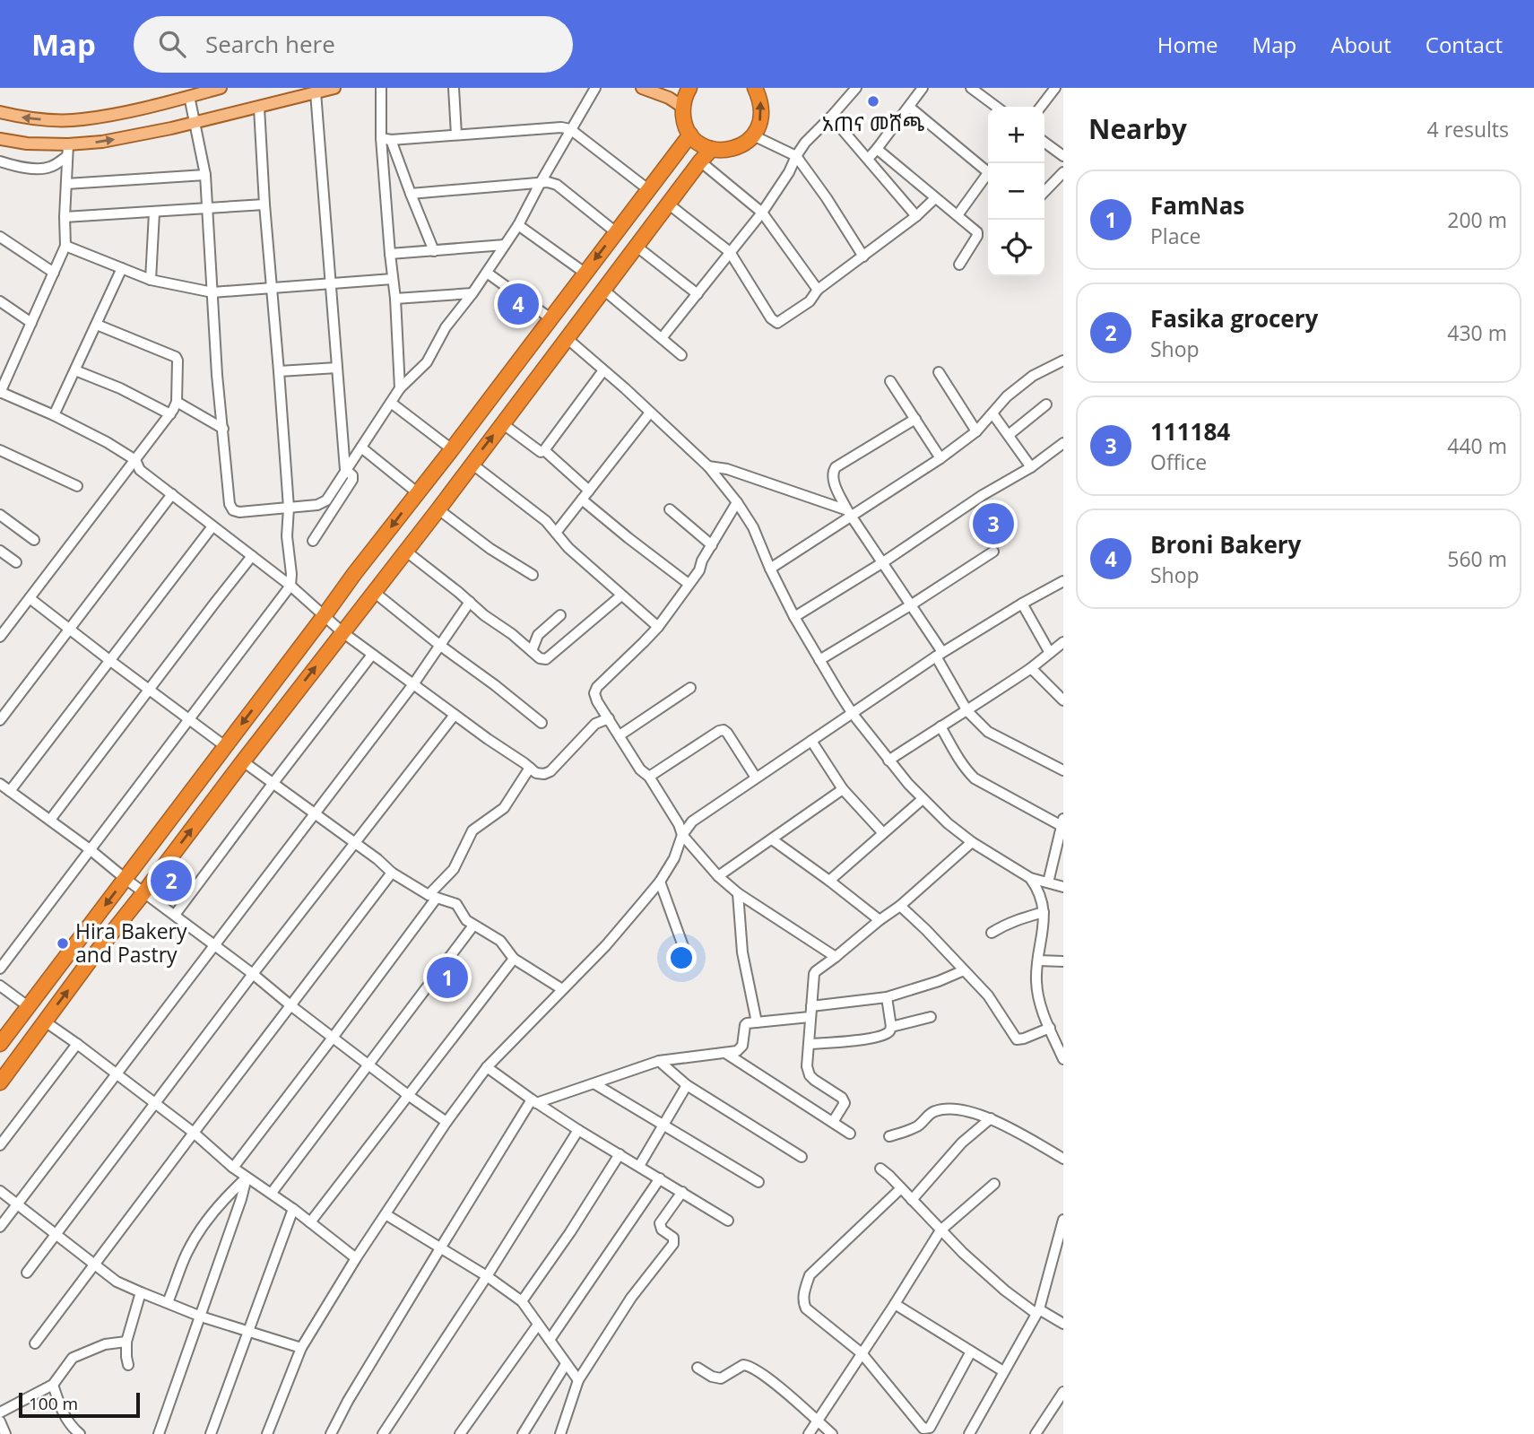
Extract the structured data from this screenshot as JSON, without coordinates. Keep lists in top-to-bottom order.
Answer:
{
  "places": ["አጠና መሸጫ", "Hira Bakery and Pastry"],
  "scale_bar": "100 m",
  "page": {
    "header": "Map",
    "search": "Search here",
    "nav": [
      "Home",
      "Map",
      "About",
      "Contact"
    ],
    "heading": ["Nearby", "4 results"],
    "map_buttons": ["+", "−"],
    "list": [
      {
        "mark": "1",
        "name": "FamNas",
        "note": "Place",
        "value": "200 m"
      },
      {
        "mark": "2",
        "name": "Fasika grocery",
        "note": "Shop",
        "value": "430 m"
      },
      {
        "mark": "3",
        "name": "111184",
        "note": "Office",
        "value": "440 m"
      },
      {
        "mark": "4",
        "name": "Broni Bakery",
        "note": "Shop",
        "value": "560 m"
      }
    ],
    "pins": [
      "4",
      "3",
      "2",
      "1"
    ],
    "scale": "100 m"
  }
}
